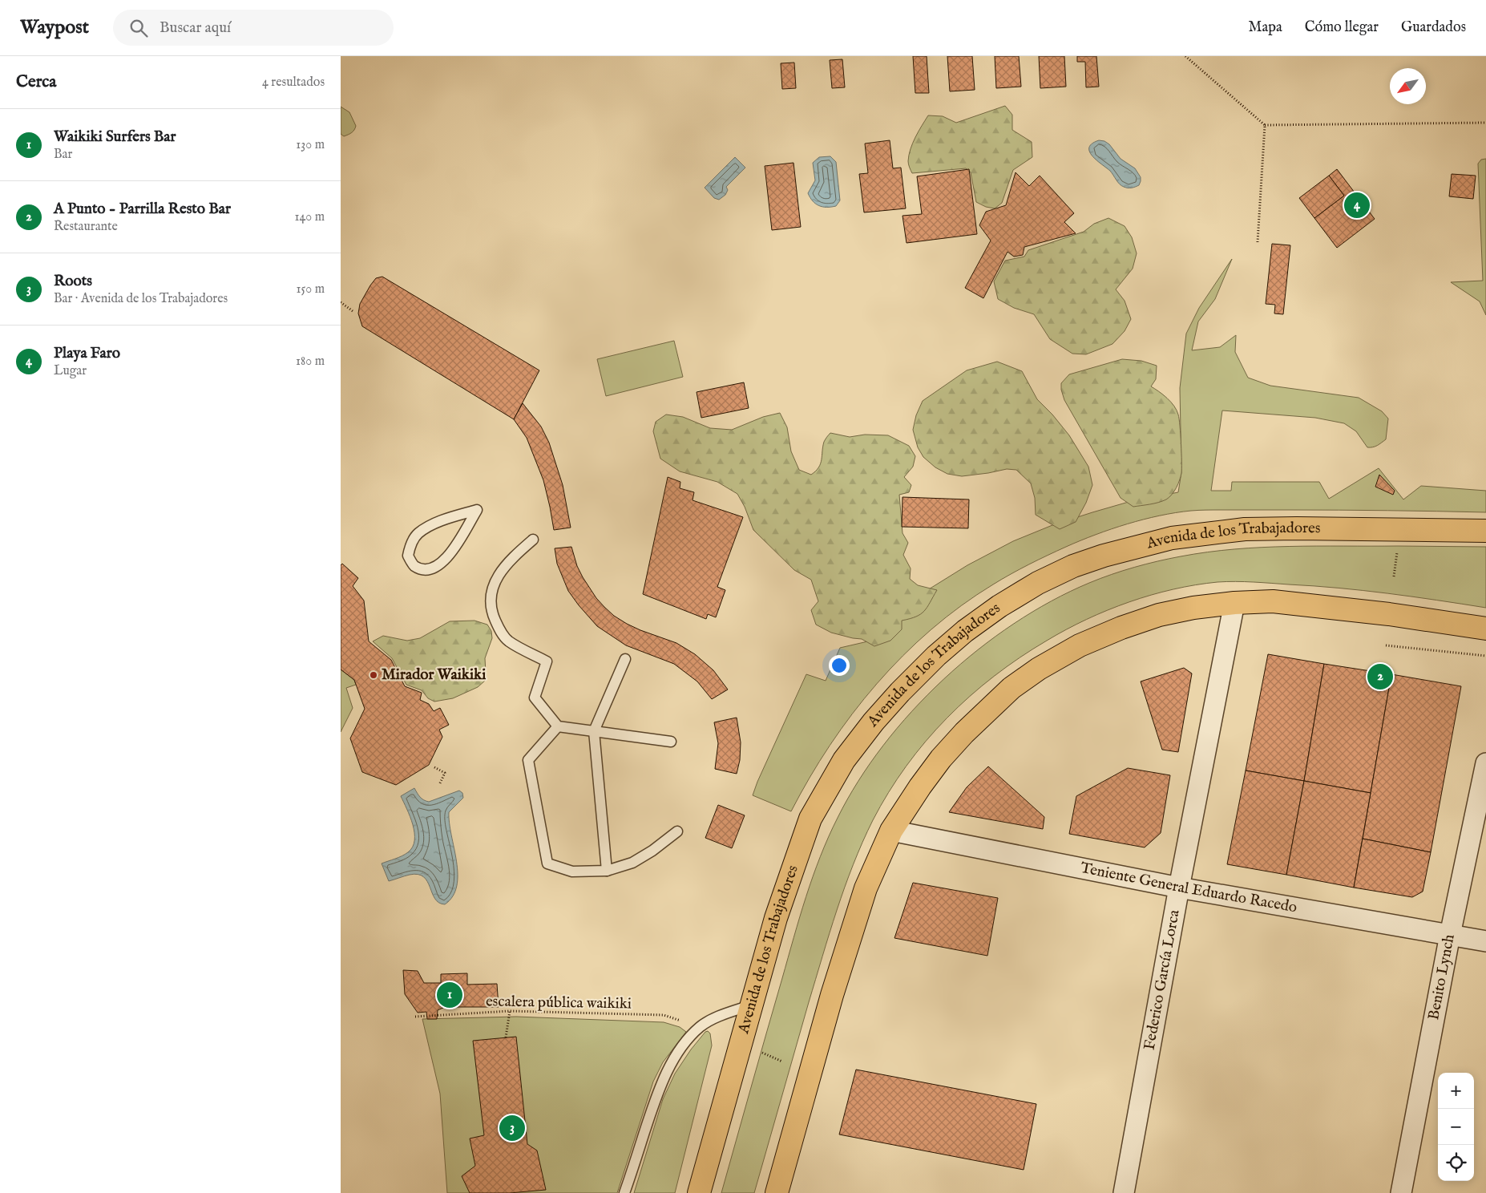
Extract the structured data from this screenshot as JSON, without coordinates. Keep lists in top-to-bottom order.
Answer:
{
  "streets": {
    "main road": ["Avenida de los Trabajadores"],
    "street": ["Teniente General Eduardo Racedo", "Benito Lynch", "Federico García Lorca"],
    "path": ["escalera pública waikiki"]
  },
  "crossings": [
    ["Teniente General Eduardo Racedo", "Benito Lynch"],
    ["Teniente General Eduardo Racedo", "Federico García Lorca"]
  ],
  "places": ["Mirador Waikiki"],
  "north": "bottom left",
  "page": {
    "header": "Waypost",
    "search": "Buscar aquí",
    "nav": ["Mapa", "Cómo llegar", "Guardados"],
    "heading": ["Cerca", "4 resultados"],
    "list": [
      {
        "mark": "1",
        "name": "Waikiki Surfers Bar",
        "note": "Bar",
        "value": "130 m"
      },
      {
        "mark": "2",
        "name": "A Punto - Parrilla Resto Bar",
        "note": "Restaurante",
        "value": "140 m"
      },
      {
        "mark": "3",
        "name": "Roots",
        "note": "Bar · Avenida de los Trabajadores",
        "value": "150 m"
      },
      {
        "mark": "4",
        "name": "Playa Faro",
        "note": "Lugar",
        "value": "180 m"
      }
    ],
    "pins": [
      "4",
      "2",
      "1",
      "3"
    ],
    "map_buttons": ["+", "−"]
  }
}
